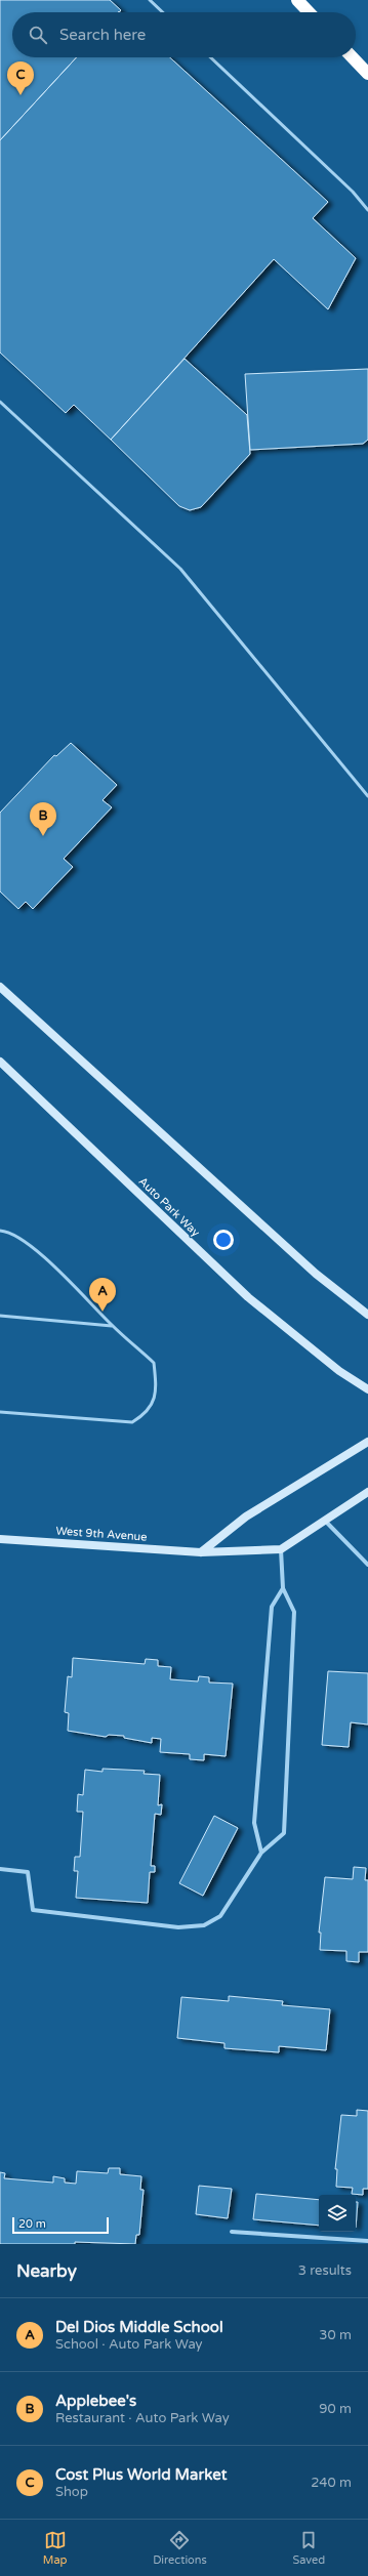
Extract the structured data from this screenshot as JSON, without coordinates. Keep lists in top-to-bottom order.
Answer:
{
  "streets": {
    "main road": ["Auto Park Way", "West 9th Avenue"]
  },
  "scale_bar": "20 m",
  "page": {
    "search": "Search here",
    "pins": ["C", "B", "A"],
    "scale": "20 m",
    "heading": ["Nearby", "3 results"],
    "list": [
      {
        "mark": "A",
        "name": "Del Dios Middle School",
        "note": "School · Auto Park Way",
        "value": "30 m"
      },
      {
        "mark": "B",
        "name": "Applebee's",
        "note": "Restaurant · Auto Park Way",
        "value": "90 m"
      },
      {
        "mark": "C",
        "name": "Cost Plus World Market",
        "note": "Shop",
        "value": "240 m"
      }
    ],
    "nav": ["Map", "Directions", "Saved"]
  }
}
